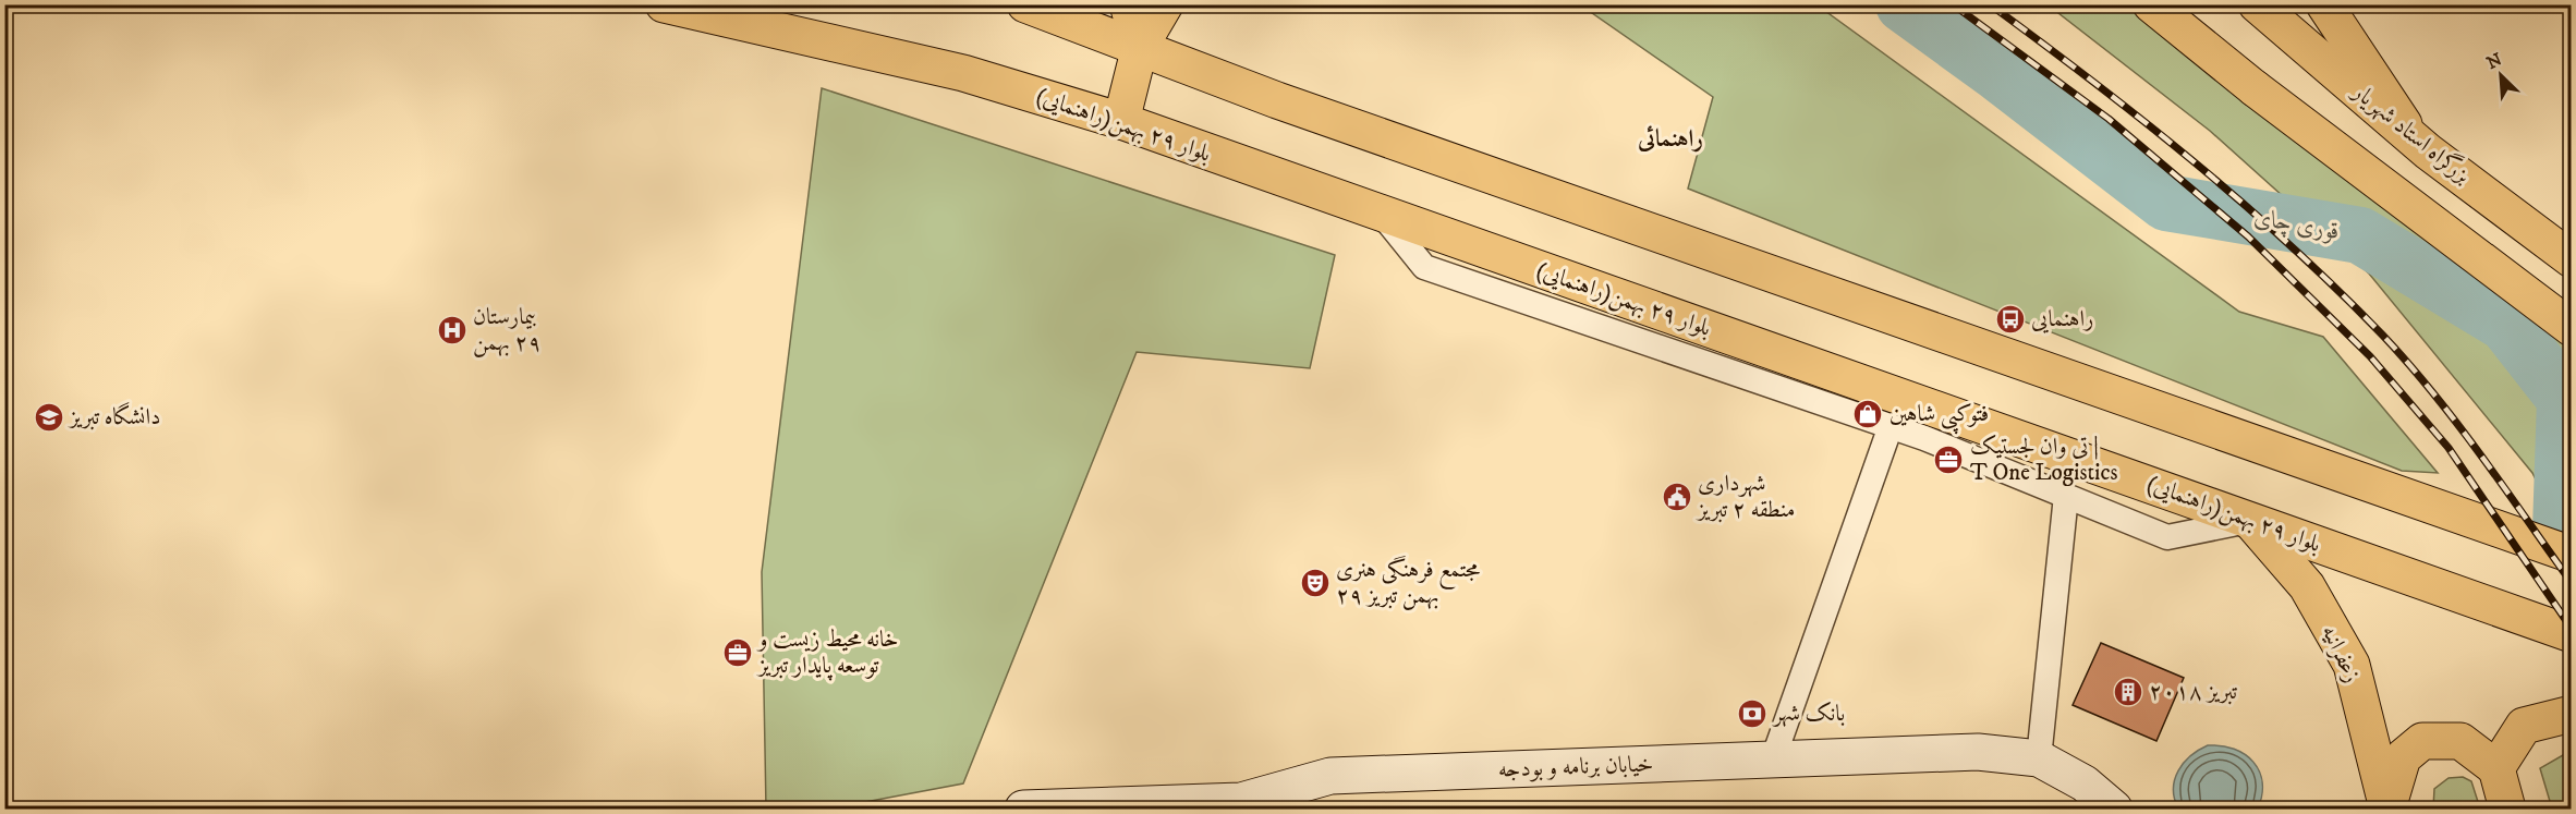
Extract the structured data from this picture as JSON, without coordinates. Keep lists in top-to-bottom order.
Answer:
{
  "streets": {
    "main road": ["بلوار ٢٩ بهمن(راهنمایی)", "بزرگراه استاد شهریار", "زعفرانیه"],
    "street": ["خیابان برنامه و بودجه"]
  },
  "crossings": [
    ["بلوار ٢٩ بهمن(راهنمایی)", "زعفرانیه"]
  ],
  "districts": ["راهنمائی"],
  "water": ["قوری چای"],
  "places": {
    "bus stop": ["راهنمایی"],
    "hospital": ["بیمارستان ٢٩ بهمن"],
    "shop": ["فتوکپی شاهین"],
    "school or university": ["دانشگاه تبریز"],
    "office": ["تی وان لجستیک | T One Logistics", "خانه محیط زیست و توسعه پایدار تبریز"],
    "public building": ["شهرداری منطقه ۲ تبریز"],
    "theatre": ["مجتمع فرهنگی هنری ۲۹ بهمن تبریز"],
    "building": ["تبریز ۲۰۱۸"],
    "bank": ["بانک شهر"]
  },
  "north": "top left"
}
